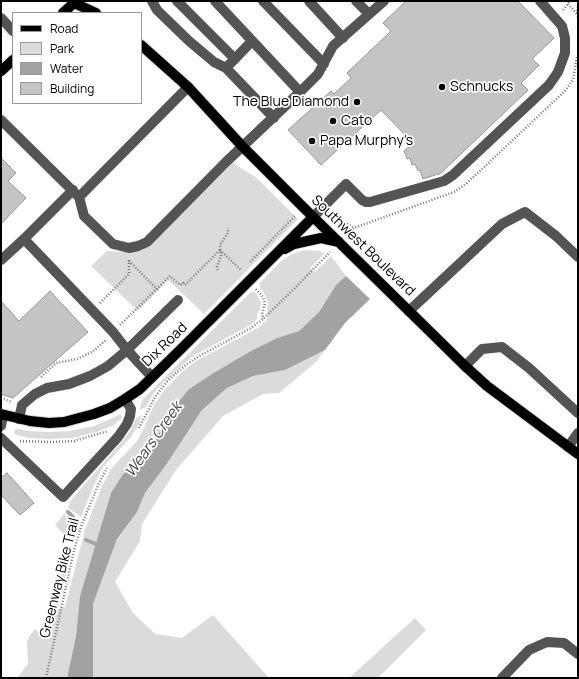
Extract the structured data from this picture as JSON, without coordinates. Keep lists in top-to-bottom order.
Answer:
{
  "streets": {
    "main road": ["Southwest Boulevard", "Dix Road"],
    "path": ["Greenway Bike Trail"]
  },
  "crossings": [
    ["Southwest Boulevard", "Dix Road"]
  ],
  "water": ["Wears Creek"],
  "places": [
    "Schnucks",
    "The Blue Diamond",
    "Cato",
    "Papa Murphy's"
  ],
  "legend": [
    "Road",
    "Park",
    "Water",
    "Building"
  ]
}
